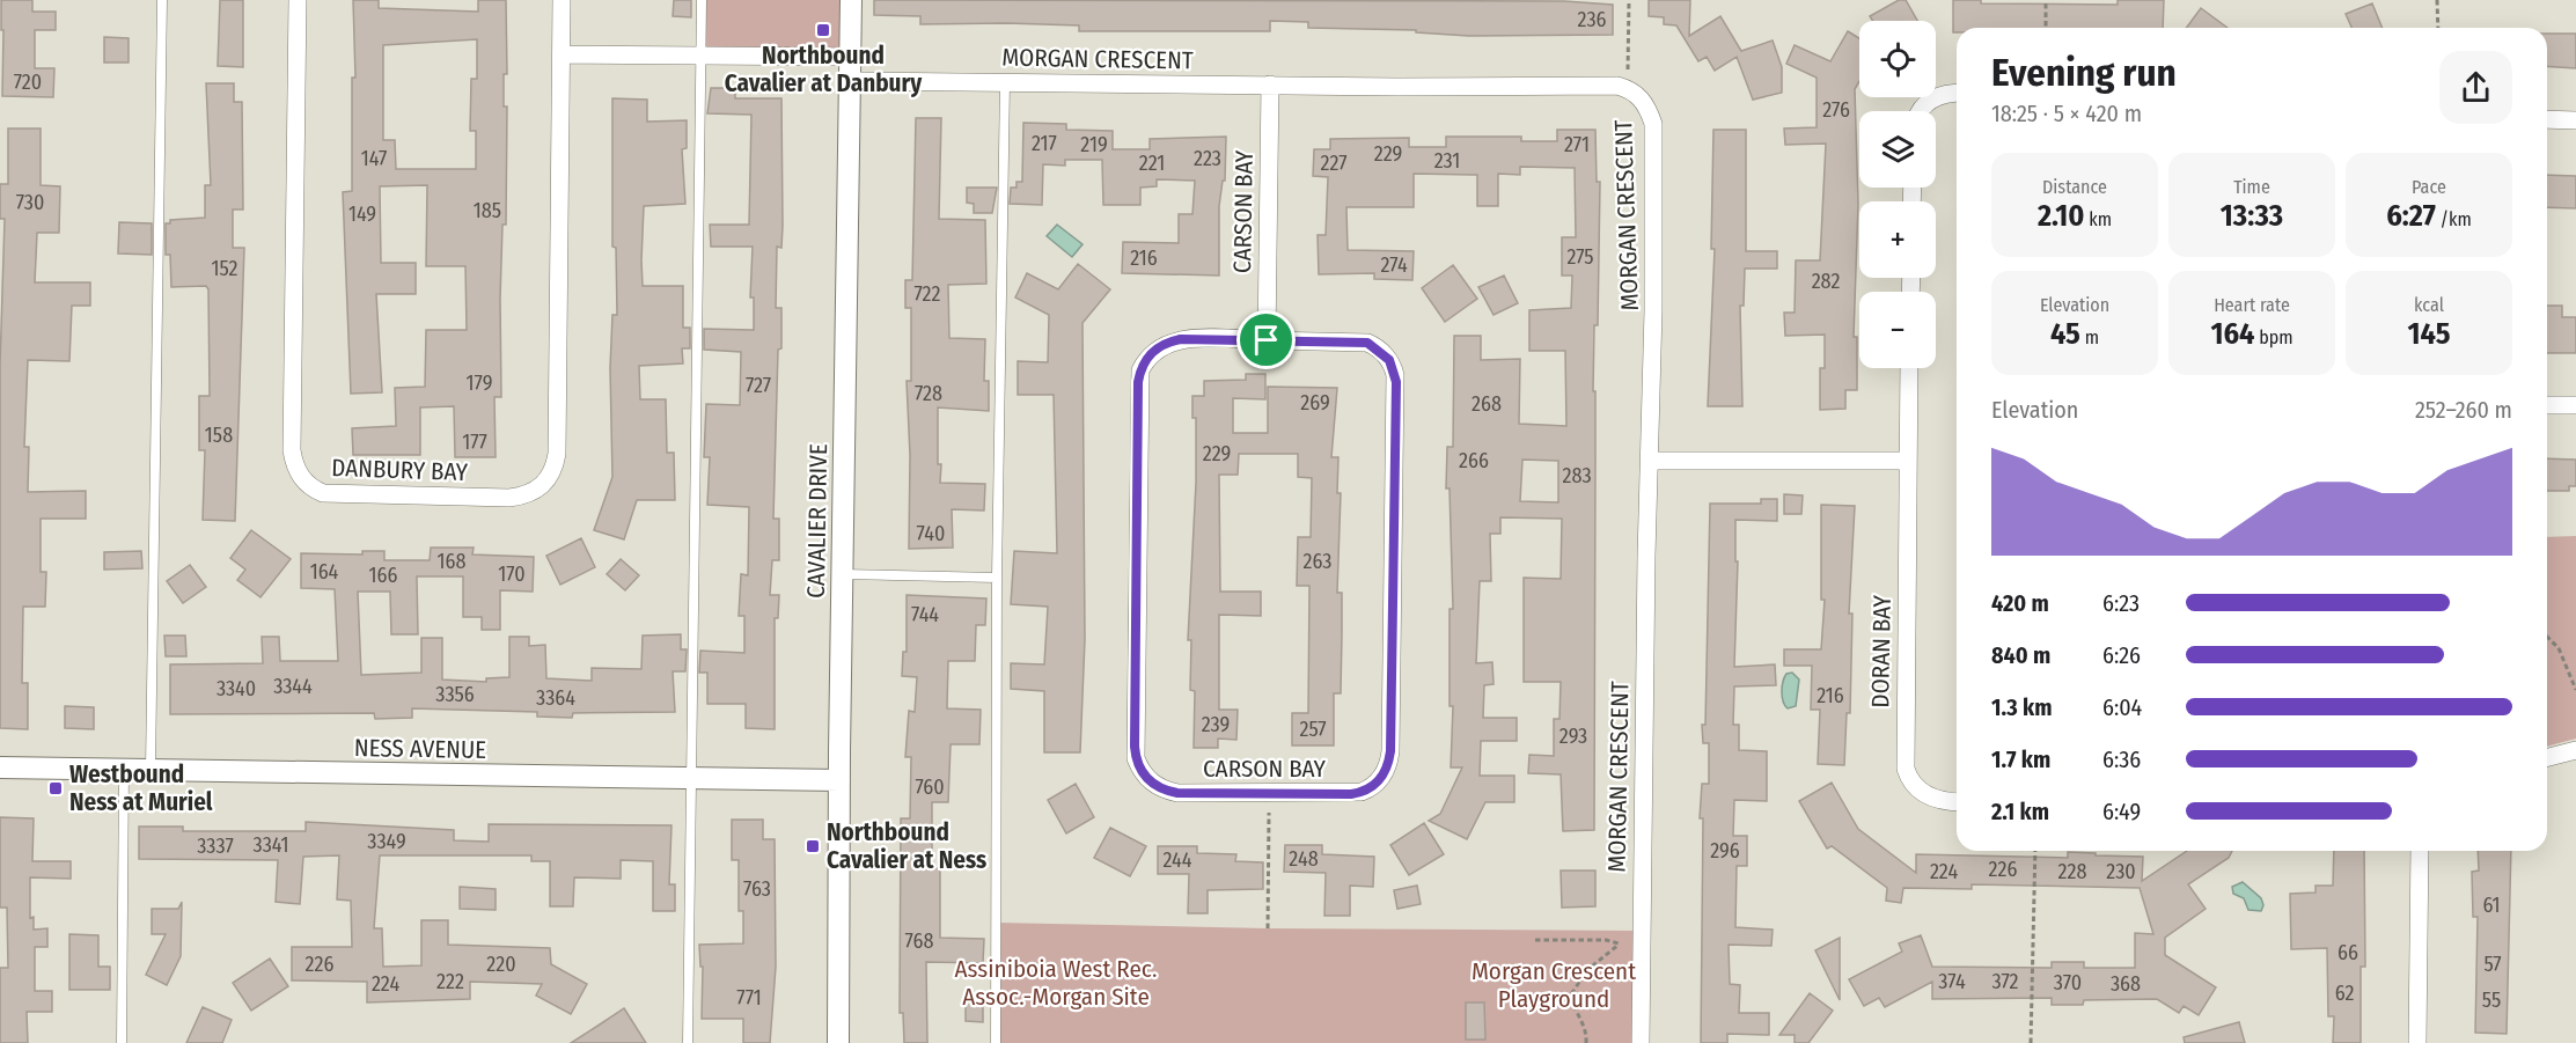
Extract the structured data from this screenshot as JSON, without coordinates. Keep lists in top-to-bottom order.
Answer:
{
  "streets": {
    "street": [
      "MORGAN CRESCENT",
      "CARSON BAY",
      "DANBURY BAY",
      "CAVALIER DRIVE",
      "DORAN BAY",
      "NESS AVENUE"
    ]
  },
  "crossings": [
    ["MORGAN CRESCENT", "CARSON BAY"],
    ["MORGAN CRESCENT", "CAVALIER DRIVE"],
    ["CAVALIER DRIVE", "NESS AVENUE"]
  ],
  "parks": ["Assiniboia West Rec. Assoc.-Morgan Site", "Morgan Crescent Playground"],
  "places": {
    "transit": ["Northbound Cavalier at Danbury", "Westbound Ness at Muriel", "Northbound Cavalier at Ness"]
  },
  "house_numbers": [
    "236",
    "720",
    "276",
    "217",
    "219",
    "271",
    "229",
    "147",
    "223",
    "231",
    "221",
    "227",
    "730",
    "185",
    "149",
    "275",
    "216",
    "274",
    "152",
    "282",
    "722",
    "179",
    "727",
    "728",
    "269",
    "268",
    "158",
    "177",
    "229",
    "266",
    "283",
    "740",
    "168",
    "263",
    "164",
    "170",
    "166",
    "744",
    "3344",
    "3340",
    "3356",
    "216",
    "3364",
    "239",
    "257",
    "293",
    "760",
    "3349",
    "3341",
    "3337",
    "296",
    "248",
    "244",
    "226",
    "224",
    "228",
    "230",
    "763",
    "61",
    "768",
    "66",
    "226",
    "220",
    "57",
    "222",
    "374",
    "372",
    "370",
    "224",
    "368",
    "62",
    "771",
    "55"
  ],
  "page": {
    "map_buttons": ["+", "−"],
    "heading": ["Evening run", "18:25 · 5 × 420 m"],
    "stats": [
      ["Distance", "2.10 km"],
      ["Time", "13:33"],
      ["Pace", "6:27 /km"],
      ["Elevation", "45 m"],
      ["Heart rate", "164 bpm"],
      ["kcal", "145"]
    ],
    "chart": ["Elevation", "252–260 m"],
    "list": [
      {
        "name": "420 m",
        "note": "6:23"
      },
      {
        "name": "840 m",
        "note": "6:26"
      },
      {
        "name": "1.3 km",
        "note": "6:04"
      },
      {
        "name": "1.7 km",
        "note": "6:36"
      },
      {
        "name": "2.1 km",
        "note": "6:49"
      }
    ]
  }
}
